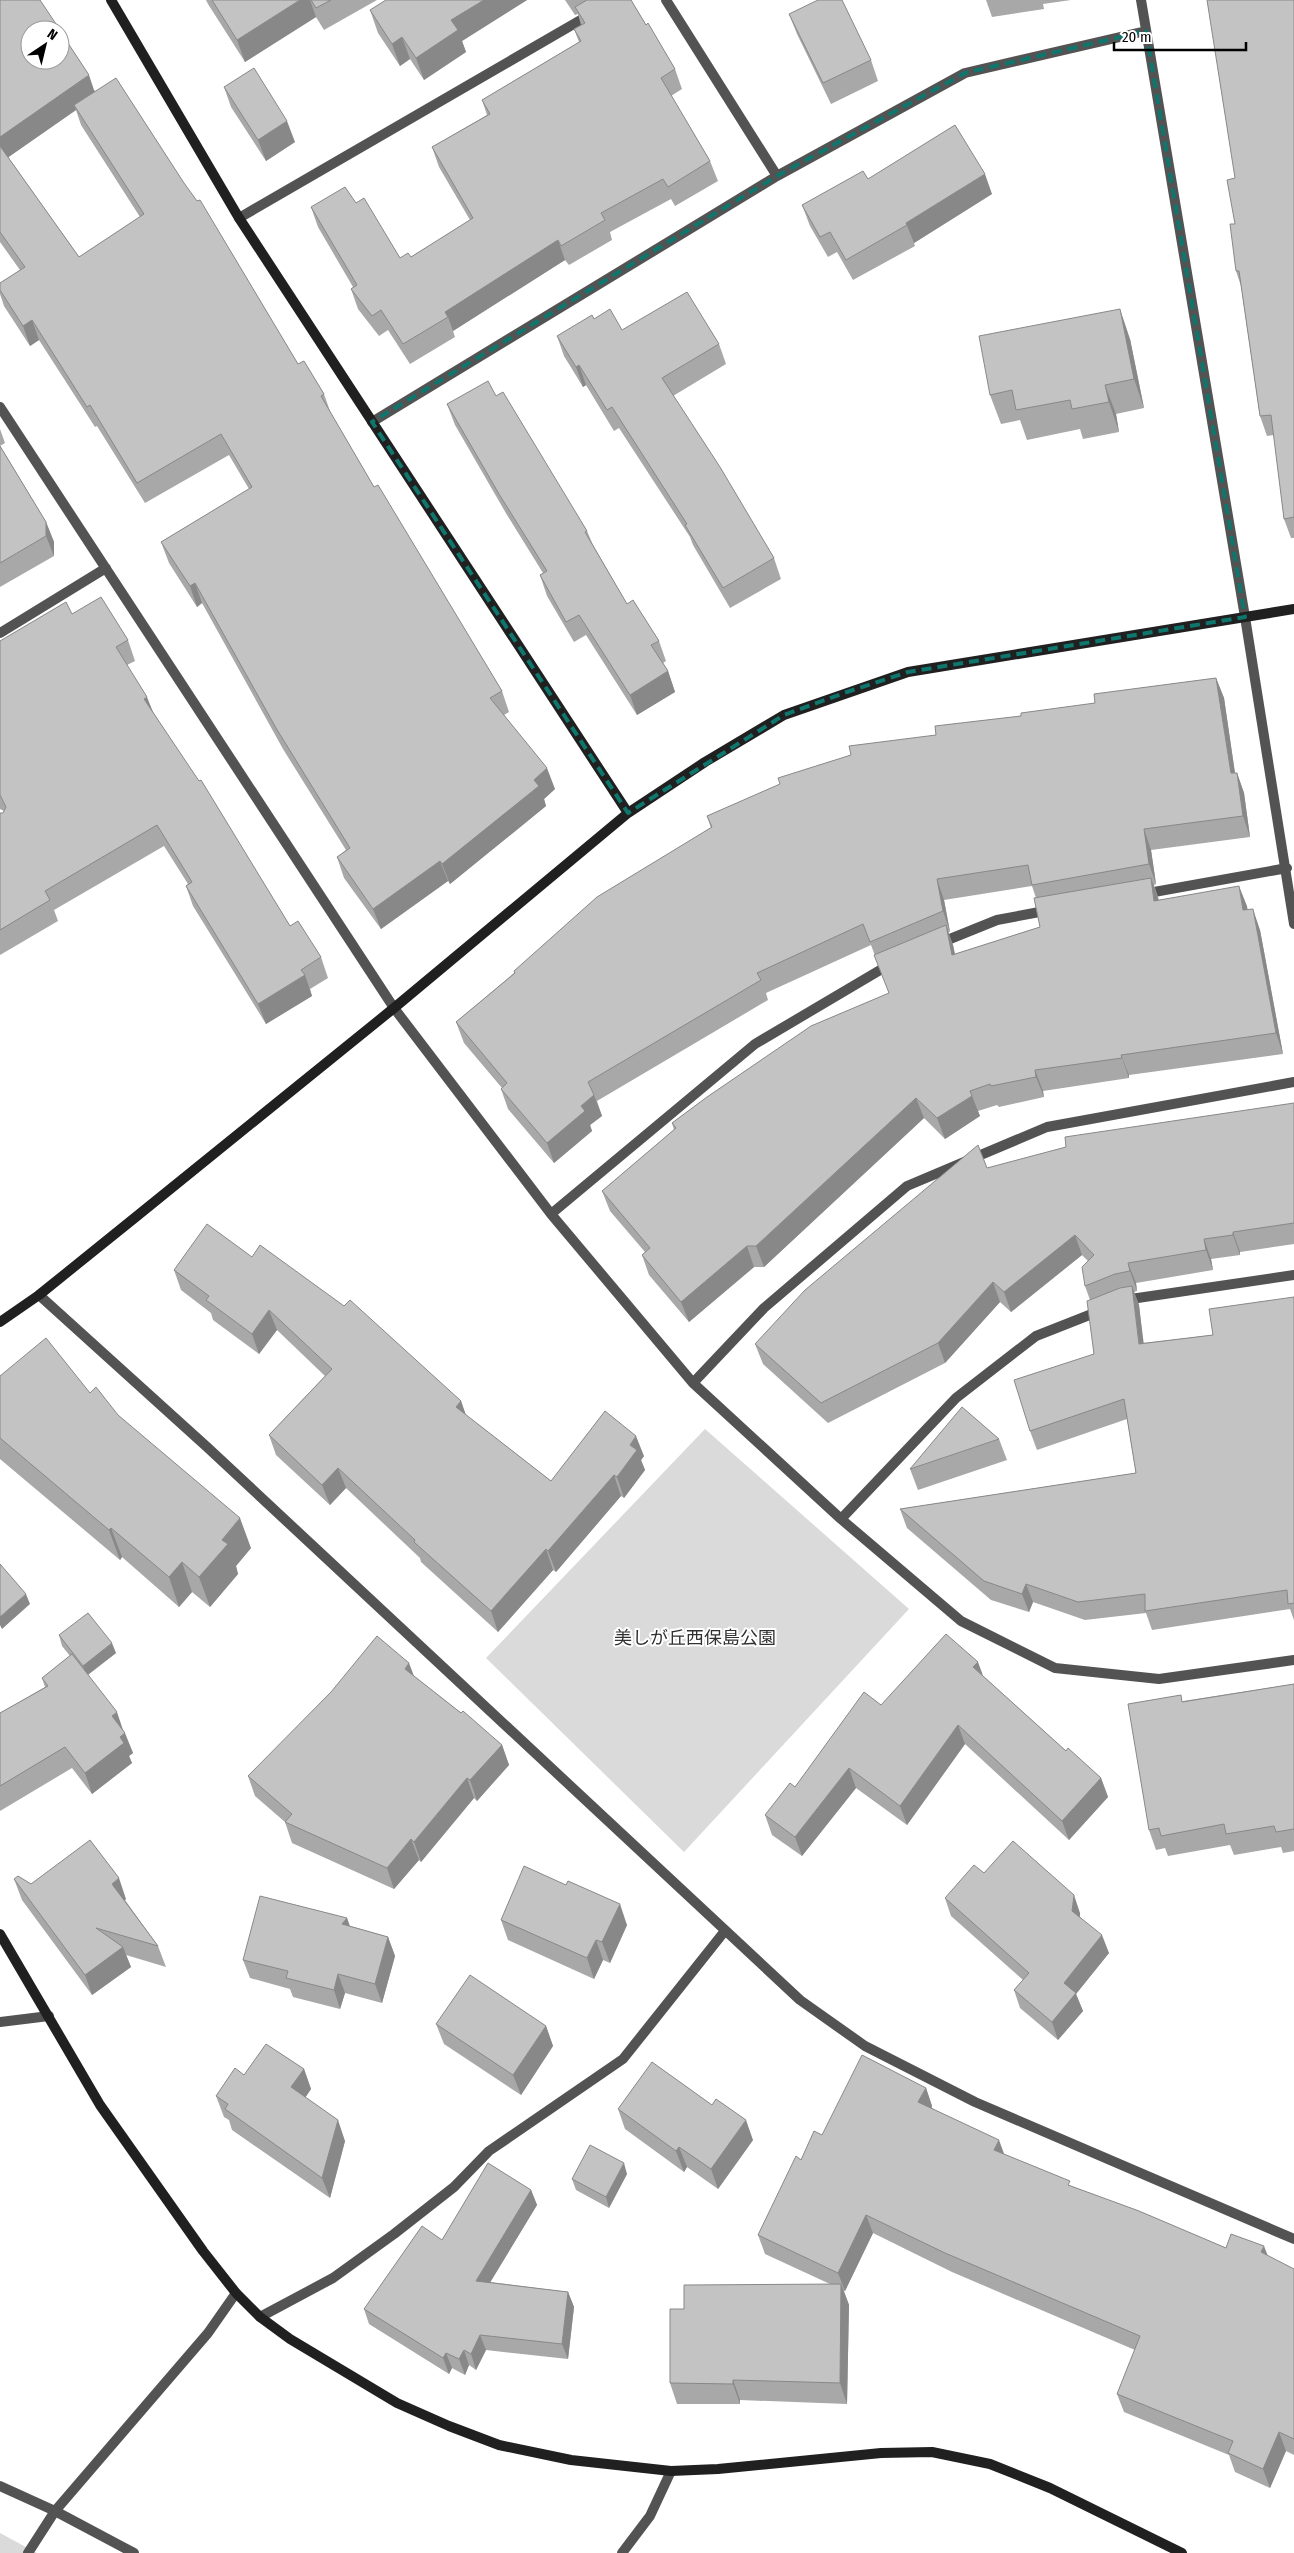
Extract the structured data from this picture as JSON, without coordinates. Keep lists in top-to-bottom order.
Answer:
{
  "parks": ["美しが丘西保島公園"],
  "scale_bar": "20 m",
  "north": "top right"
}
